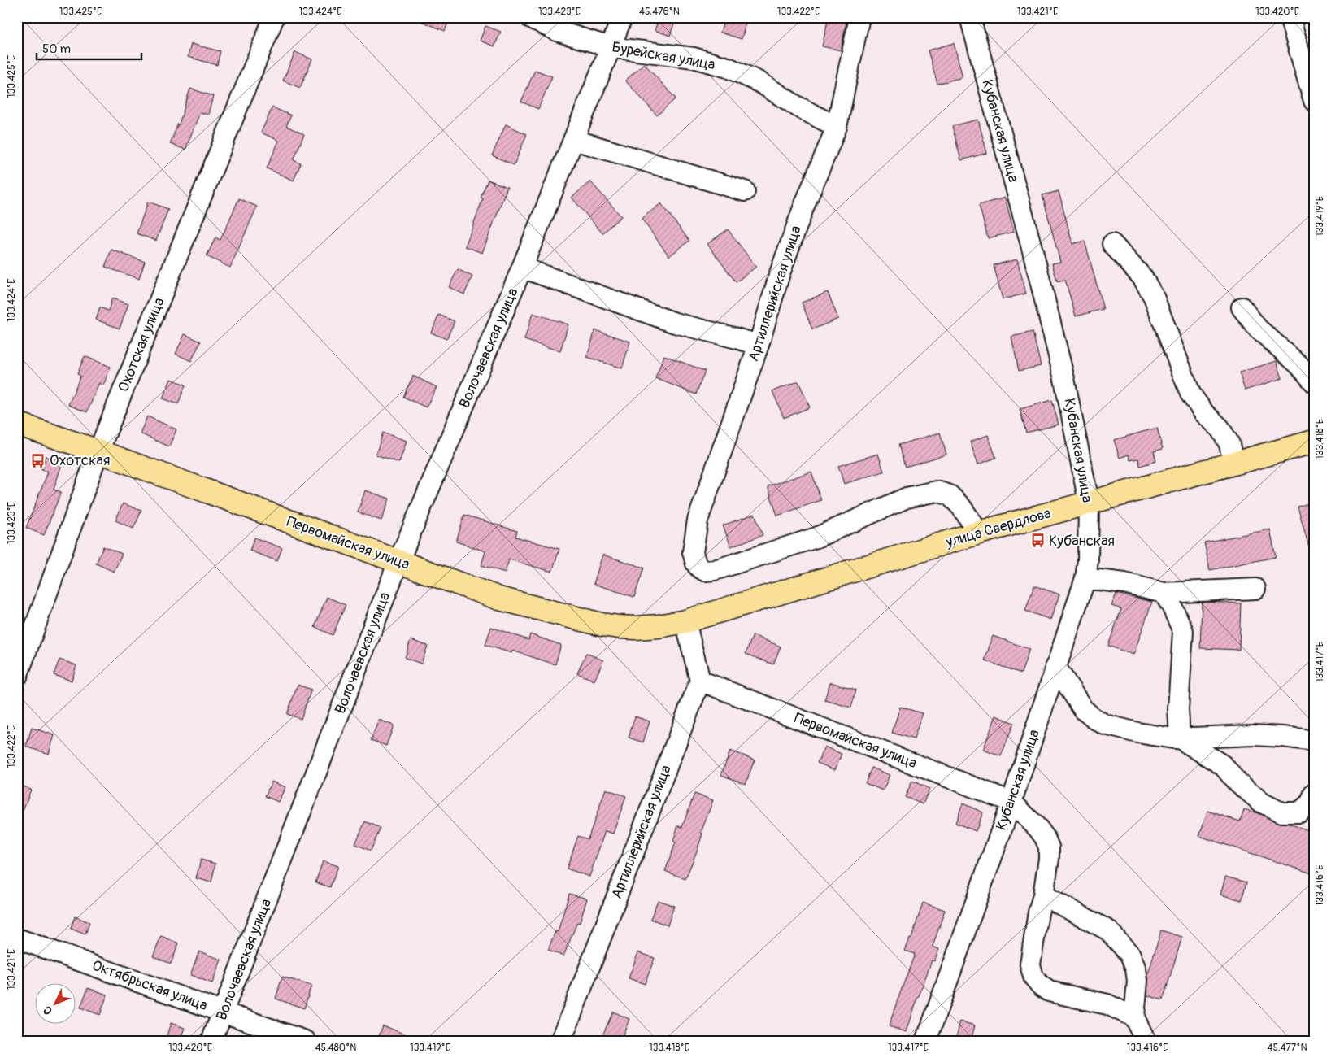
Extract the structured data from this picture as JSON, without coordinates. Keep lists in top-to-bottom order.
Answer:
{
  "streets": {
    "main road": ["улица Свердлова", "Первомайская улица"],
    "street": [
      "Бурейская улица",
      "Кубанская улица",
      "Артиллерийская улица",
      "Охотская улица",
      "Волочаевская улица",
      "Октябрьская улица"
    ]
  },
  "crossings": [
    ["Бурейская улица", "Артиллерийская улица"],
    ["Бурейская улица", "Волочаевская улица"],
    ["Кубанская улица", "улица Свердлова"],
    ["Кубанская улица", "Первомайская улица"],
    ["Артиллерийская улица", "улица Свердлова"],
    ["Артиллерийская улица", "Первомайская улица"],
    ["Охотская улица", "Первомайская улица"],
    ["Волочаевская улица", "Первомайская улица"],
    ["Волочаевская улица", "Октябрьская улица"],
    ["улица Свердлова", "Первомайская улица"]
  ],
  "places": {
    "bus stop": ["Охотская", "Кубанская"]
  },
  "scale_bar": "50 m",
  "north": "bottom left",
  "coordinates": [
    "133.425°E",
    "133.424°E",
    "133.423°E",
    "45.476°N",
    "133.422°E",
    "133.421°E",
    "133.420°E",
    "133.419°E",
    "133.418°E",
    "133.417°E",
    "133.416°E",
    "45.480°N",
    "45.477°N"
  ]
}
